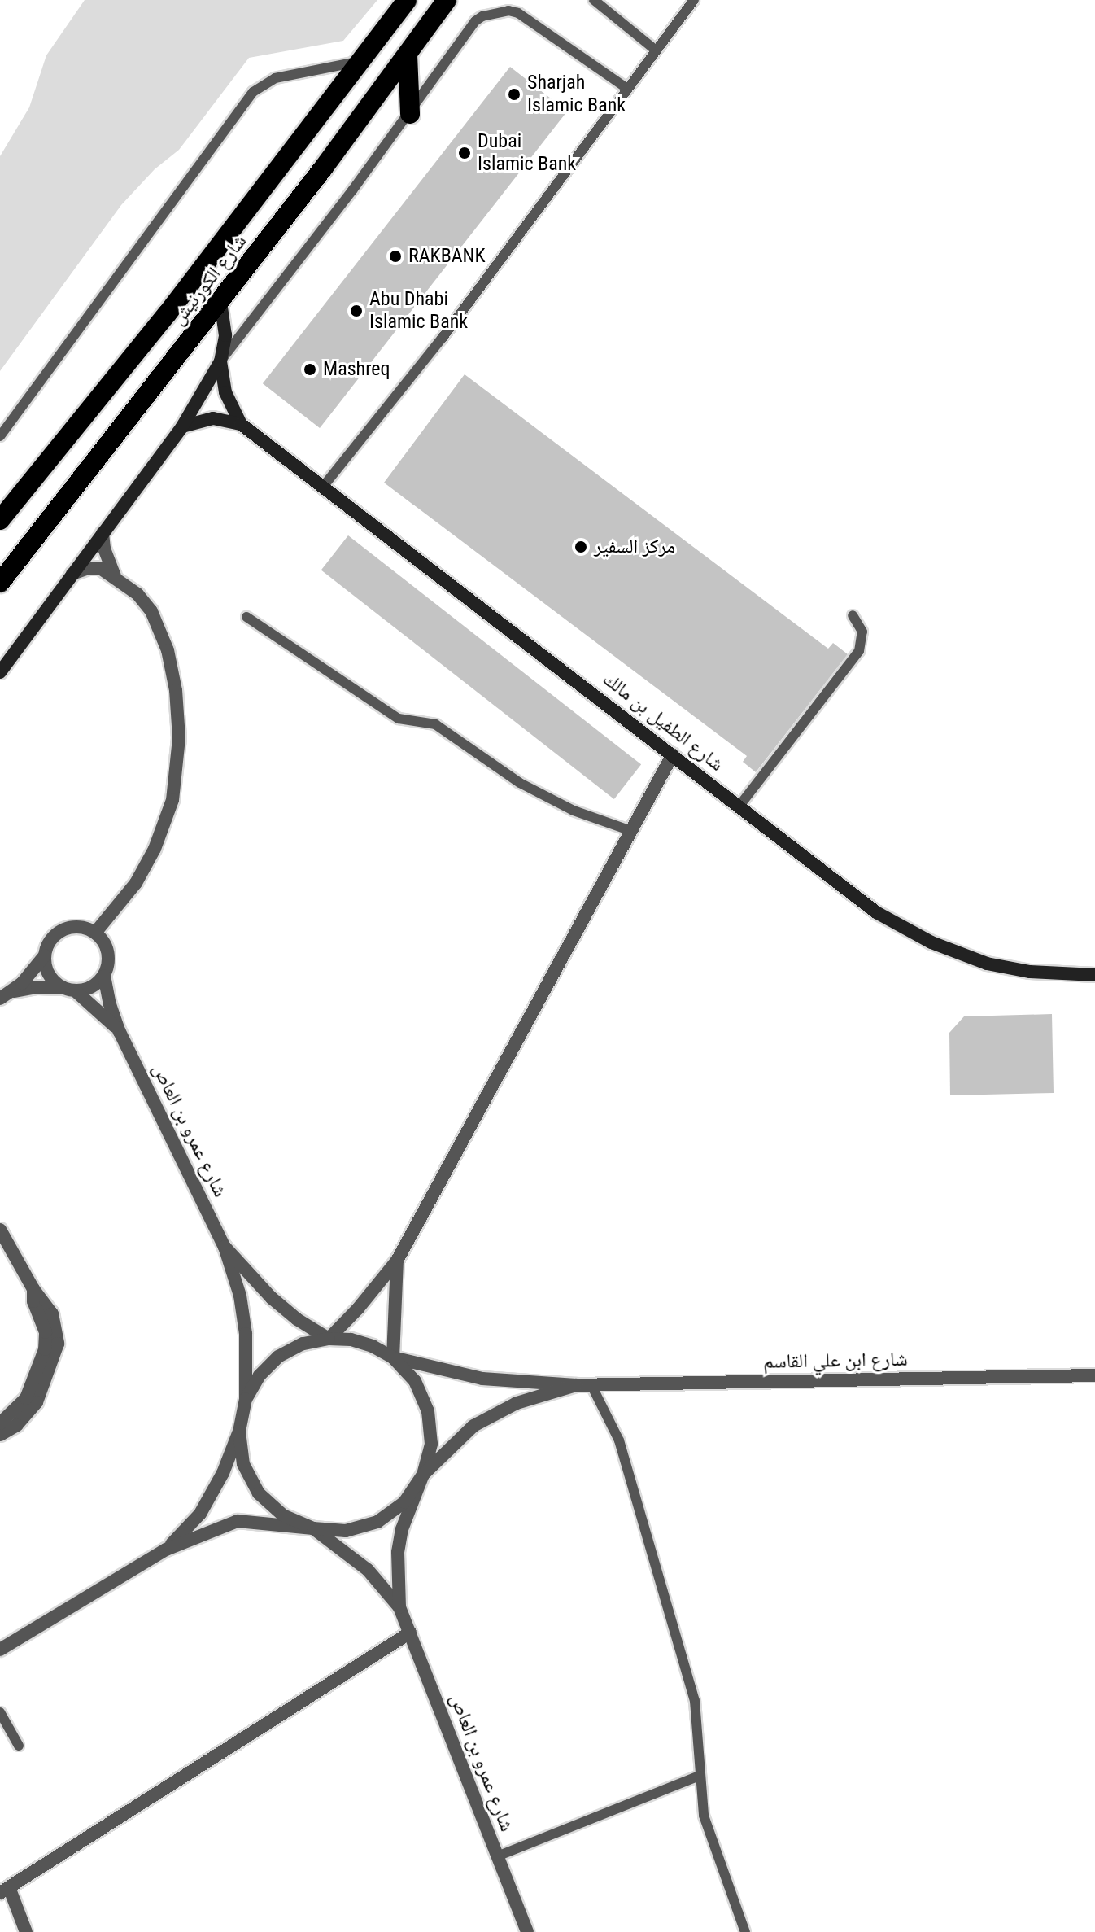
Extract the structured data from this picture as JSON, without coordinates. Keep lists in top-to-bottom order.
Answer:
{
  "streets": {
    "highway": ["شارع الكورنيش"],
    "street": ["شارع الطفيل بن مالك", "شارع عمرو بن العاص", "شارع ابن علي القاسم"]
  },
  "crossings": [
    ["شارع عمرو بن العاص", "شارع ابن علي القاسم"]
  ],
  "places": [
    "Sharjah Islamic Bank",
    "Dubai Islamic Bank",
    "RAKBANK",
    "Abu Dhabi Islamic Bank",
    "Mashreq",
    "مركز السفير"
  ]
}
